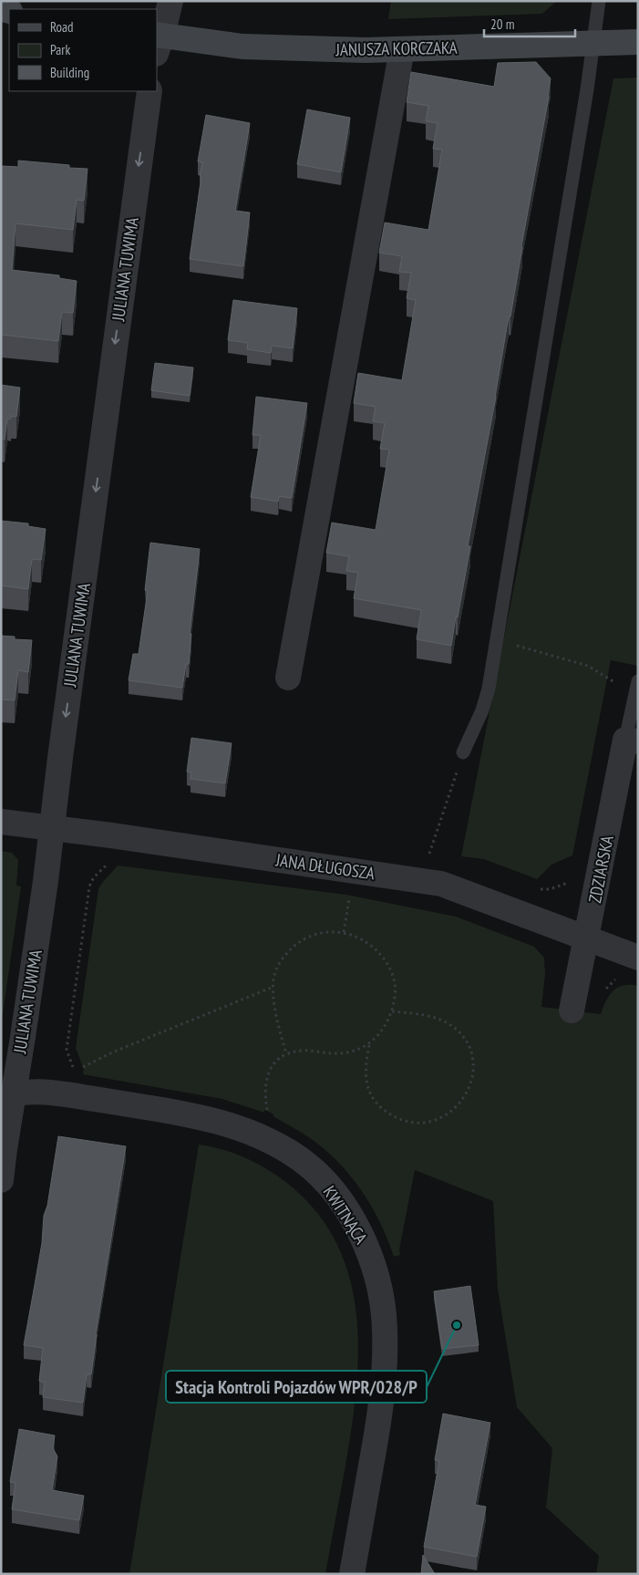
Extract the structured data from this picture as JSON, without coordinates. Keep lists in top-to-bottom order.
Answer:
{
  "streets": {
    "street": [
      "JANUSZA KORCZAKA",
      "JULIANA TUWIMA",
      "JANA DŁUGOSZA",
      "ZDZIARSKA",
      "KWITNĄCA"
    ]
  },
  "crossings": [
    ["JULIANA TUWIMA", "JANA DŁUGOSZA"],
    ["JULIANA TUWIMA", "KWITNĄCA"],
    ["JANA DŁUGOSZA", "ZDZIARSKA"]
  ],
  "one_way": ["JULIANA TUWIMA"],
  "places": ["Stacja Kontroli Pojazdów WPR/028/P"],
  "legend": ["Road", "Park", "Building"],
  "scale_bar": "20 m"
}
